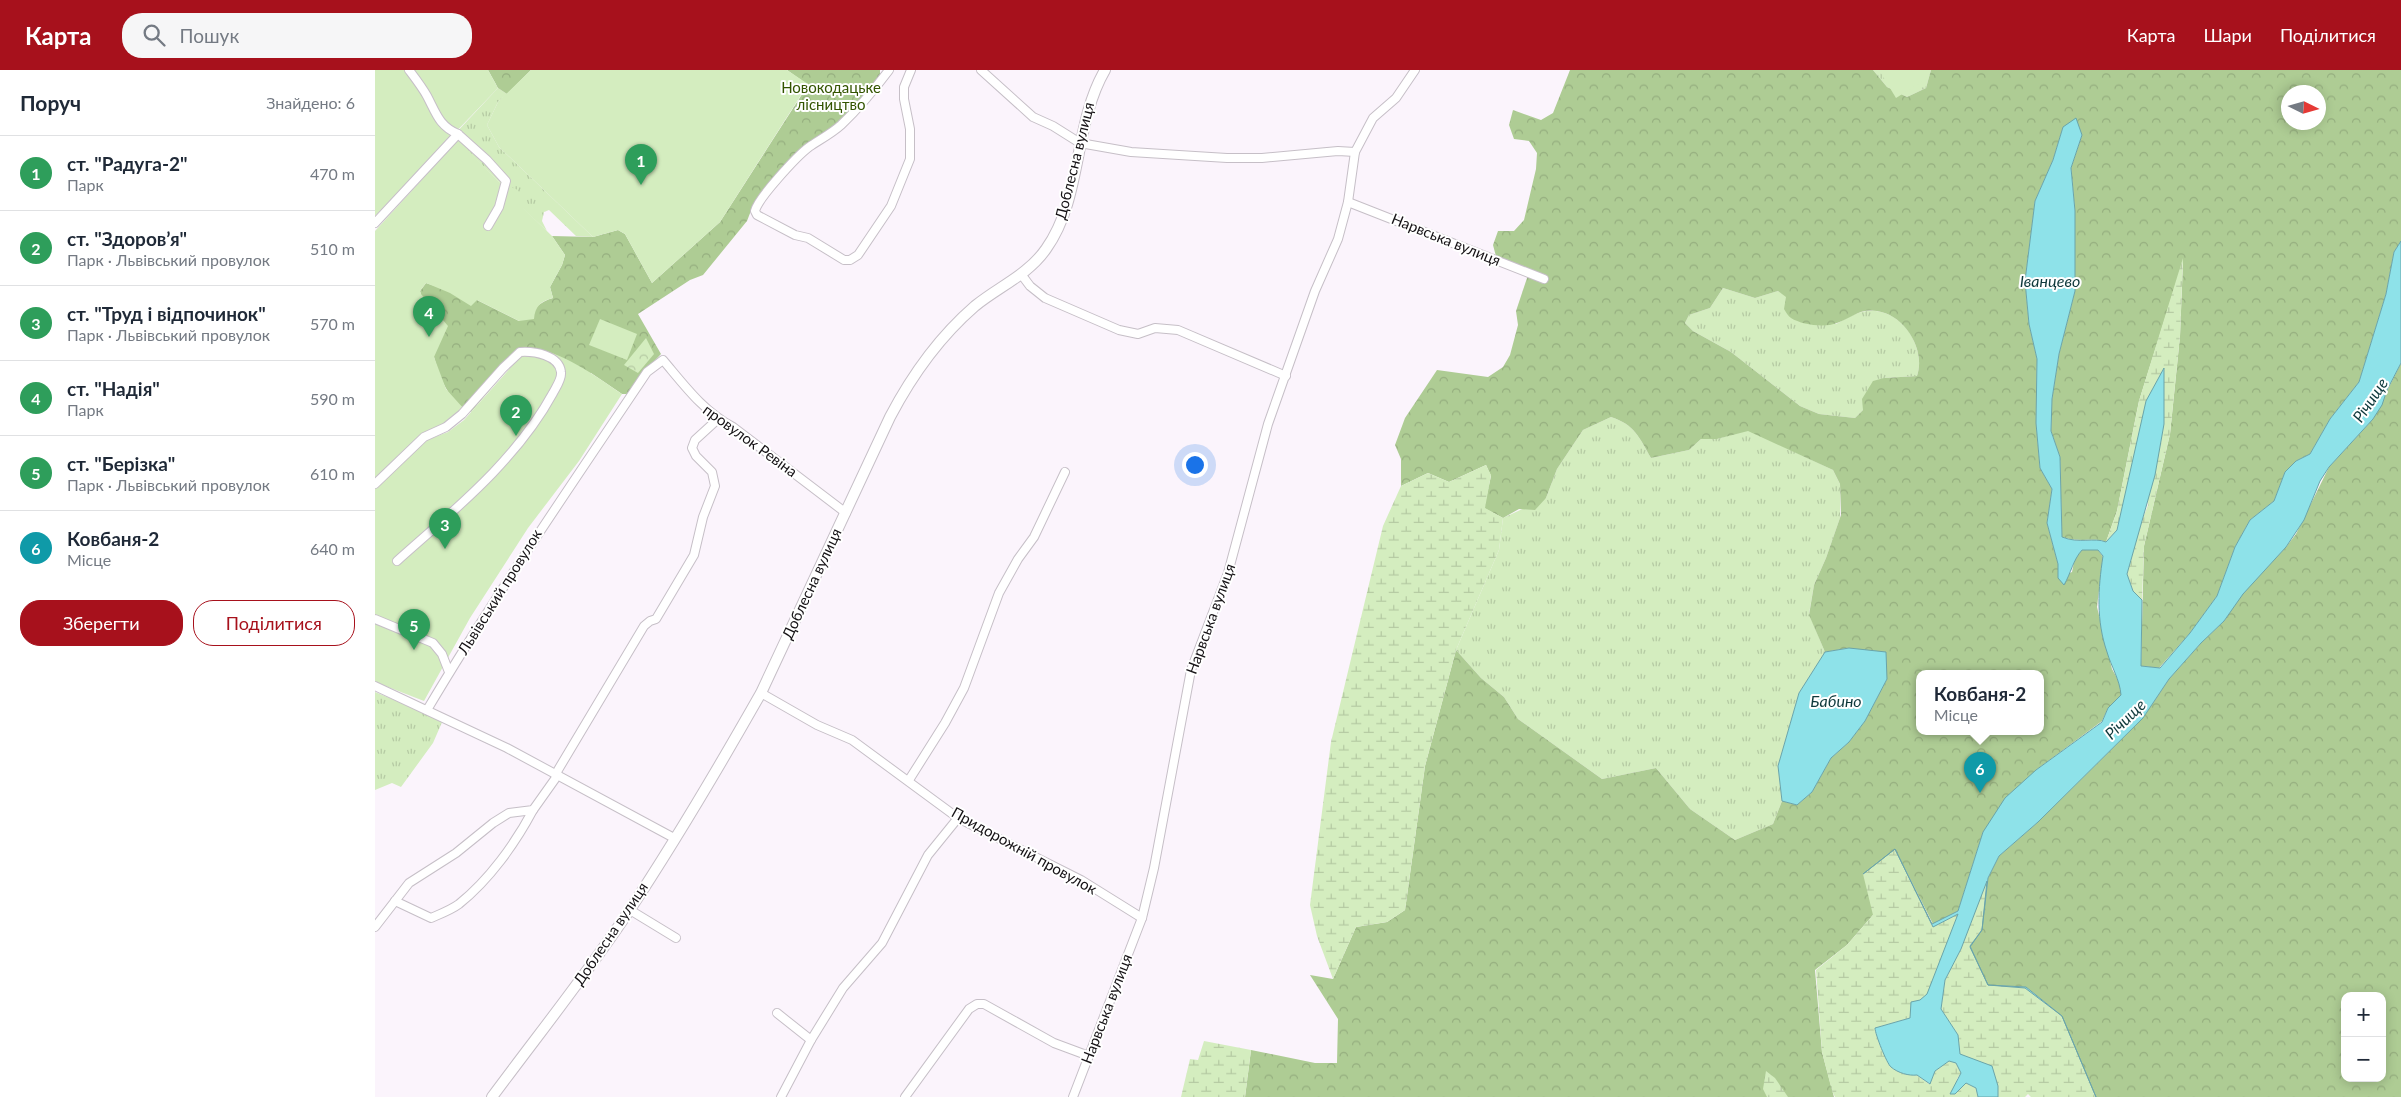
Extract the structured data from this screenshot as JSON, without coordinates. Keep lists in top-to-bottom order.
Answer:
{
  "streets": {
    "street": [
      "Доблесна вулиця",
      "Нарвська вулиця",
      "провулок Ревіна",
      "Львівський провулок",
      "Придорожній провулок"
    ]
  },
  "crossings": [
    ["Доблесна вулиця", "провулок Ревіна"],
    ["Доблесна вулиця", "Придорожній провулок"],
    ["Нарвська вулиця", "Придорожній провулок"],
    ["провулок Ревіна", "Львівський провулок"]
  ],
  "water": ["Іванцево", "Річище", "Бабино"],
  "parks": ["Новокодацьке лісництво"],
  "north": "right",
  "page": {
    "header": "Карта",
    "search": "Пошук",
    "nav": ["Карта", "Шари", "Поділитися"],
    "heading": ["Поруч", "Знайдено: 6"],
    "list": [
      {
        "mark": "1",
        "name": "ст. \"Радуга-2\"",
        "note": "Парк",
        "value": "470 m"
      },
      {
        "mark": "2",
        "name": "ст. \"Здоров’я\"",
        "note": "Парк · Львівський провулок",
        "value": "510 m"
      },
      {
        "mark": "3",
        "name": "ст. \"Труд і відпочинок\"",
        "note": "Парк · Львівський провулок",
        "value": "570 m"
      },
      {
        "mark": "4",
        "name": "ст. \"Надія\"",
        "note": "Парк",
        "value": "590 m"
      },
      {
        "mark": "5",
        "name": "ст. \"Берізка\"",
        "note": "Парк · Львівський провулок",
        "value": "610 m"
      },
      {
        "mark": "6",
        "name": "Ковбаня-2",
        "note": "Місце",
        "value": "640 m"
      }
    ],
    "pins": [
      "1",
      "4",
      "2",
      "3",
      "5",
      "6"
    ],
    "buttons": ["Зберегти", "Поділитися"],
    "popup": ["Ковбаня-2", "Місце"],
    "map_buttons": ["+", "−"]
  }
}
